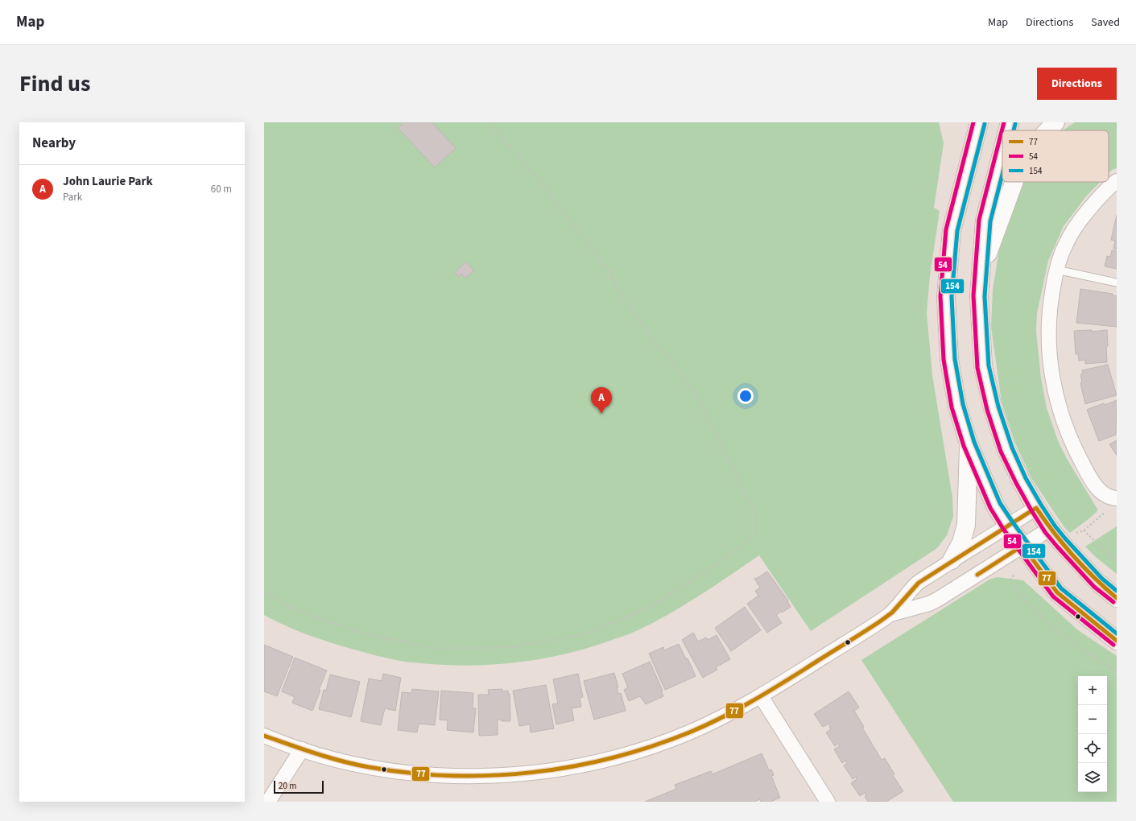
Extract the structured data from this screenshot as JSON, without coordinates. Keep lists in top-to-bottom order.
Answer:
{
  "lines": ["transit line 54", "transit line 154", "transit line 77"],
  "legend": ["77", "54", "154"],
  "scale_bar": "20 m",
  "page": {
    "header": "Map",
    "nav": ["Map", "Directions", "Saved"],
    "title": "Find us",
    "buttons": "Directions",
    "heading": "Nearby",
    "list": [
      {
        "mark": "A",
        "name": "John Laurie Park",
        "note": "Park",
        "value": "60 m"
      }
    ],
    "pins": "A",
    "map_buttons": ["+", "−"],
    "scale": "20 m"
  }
}
